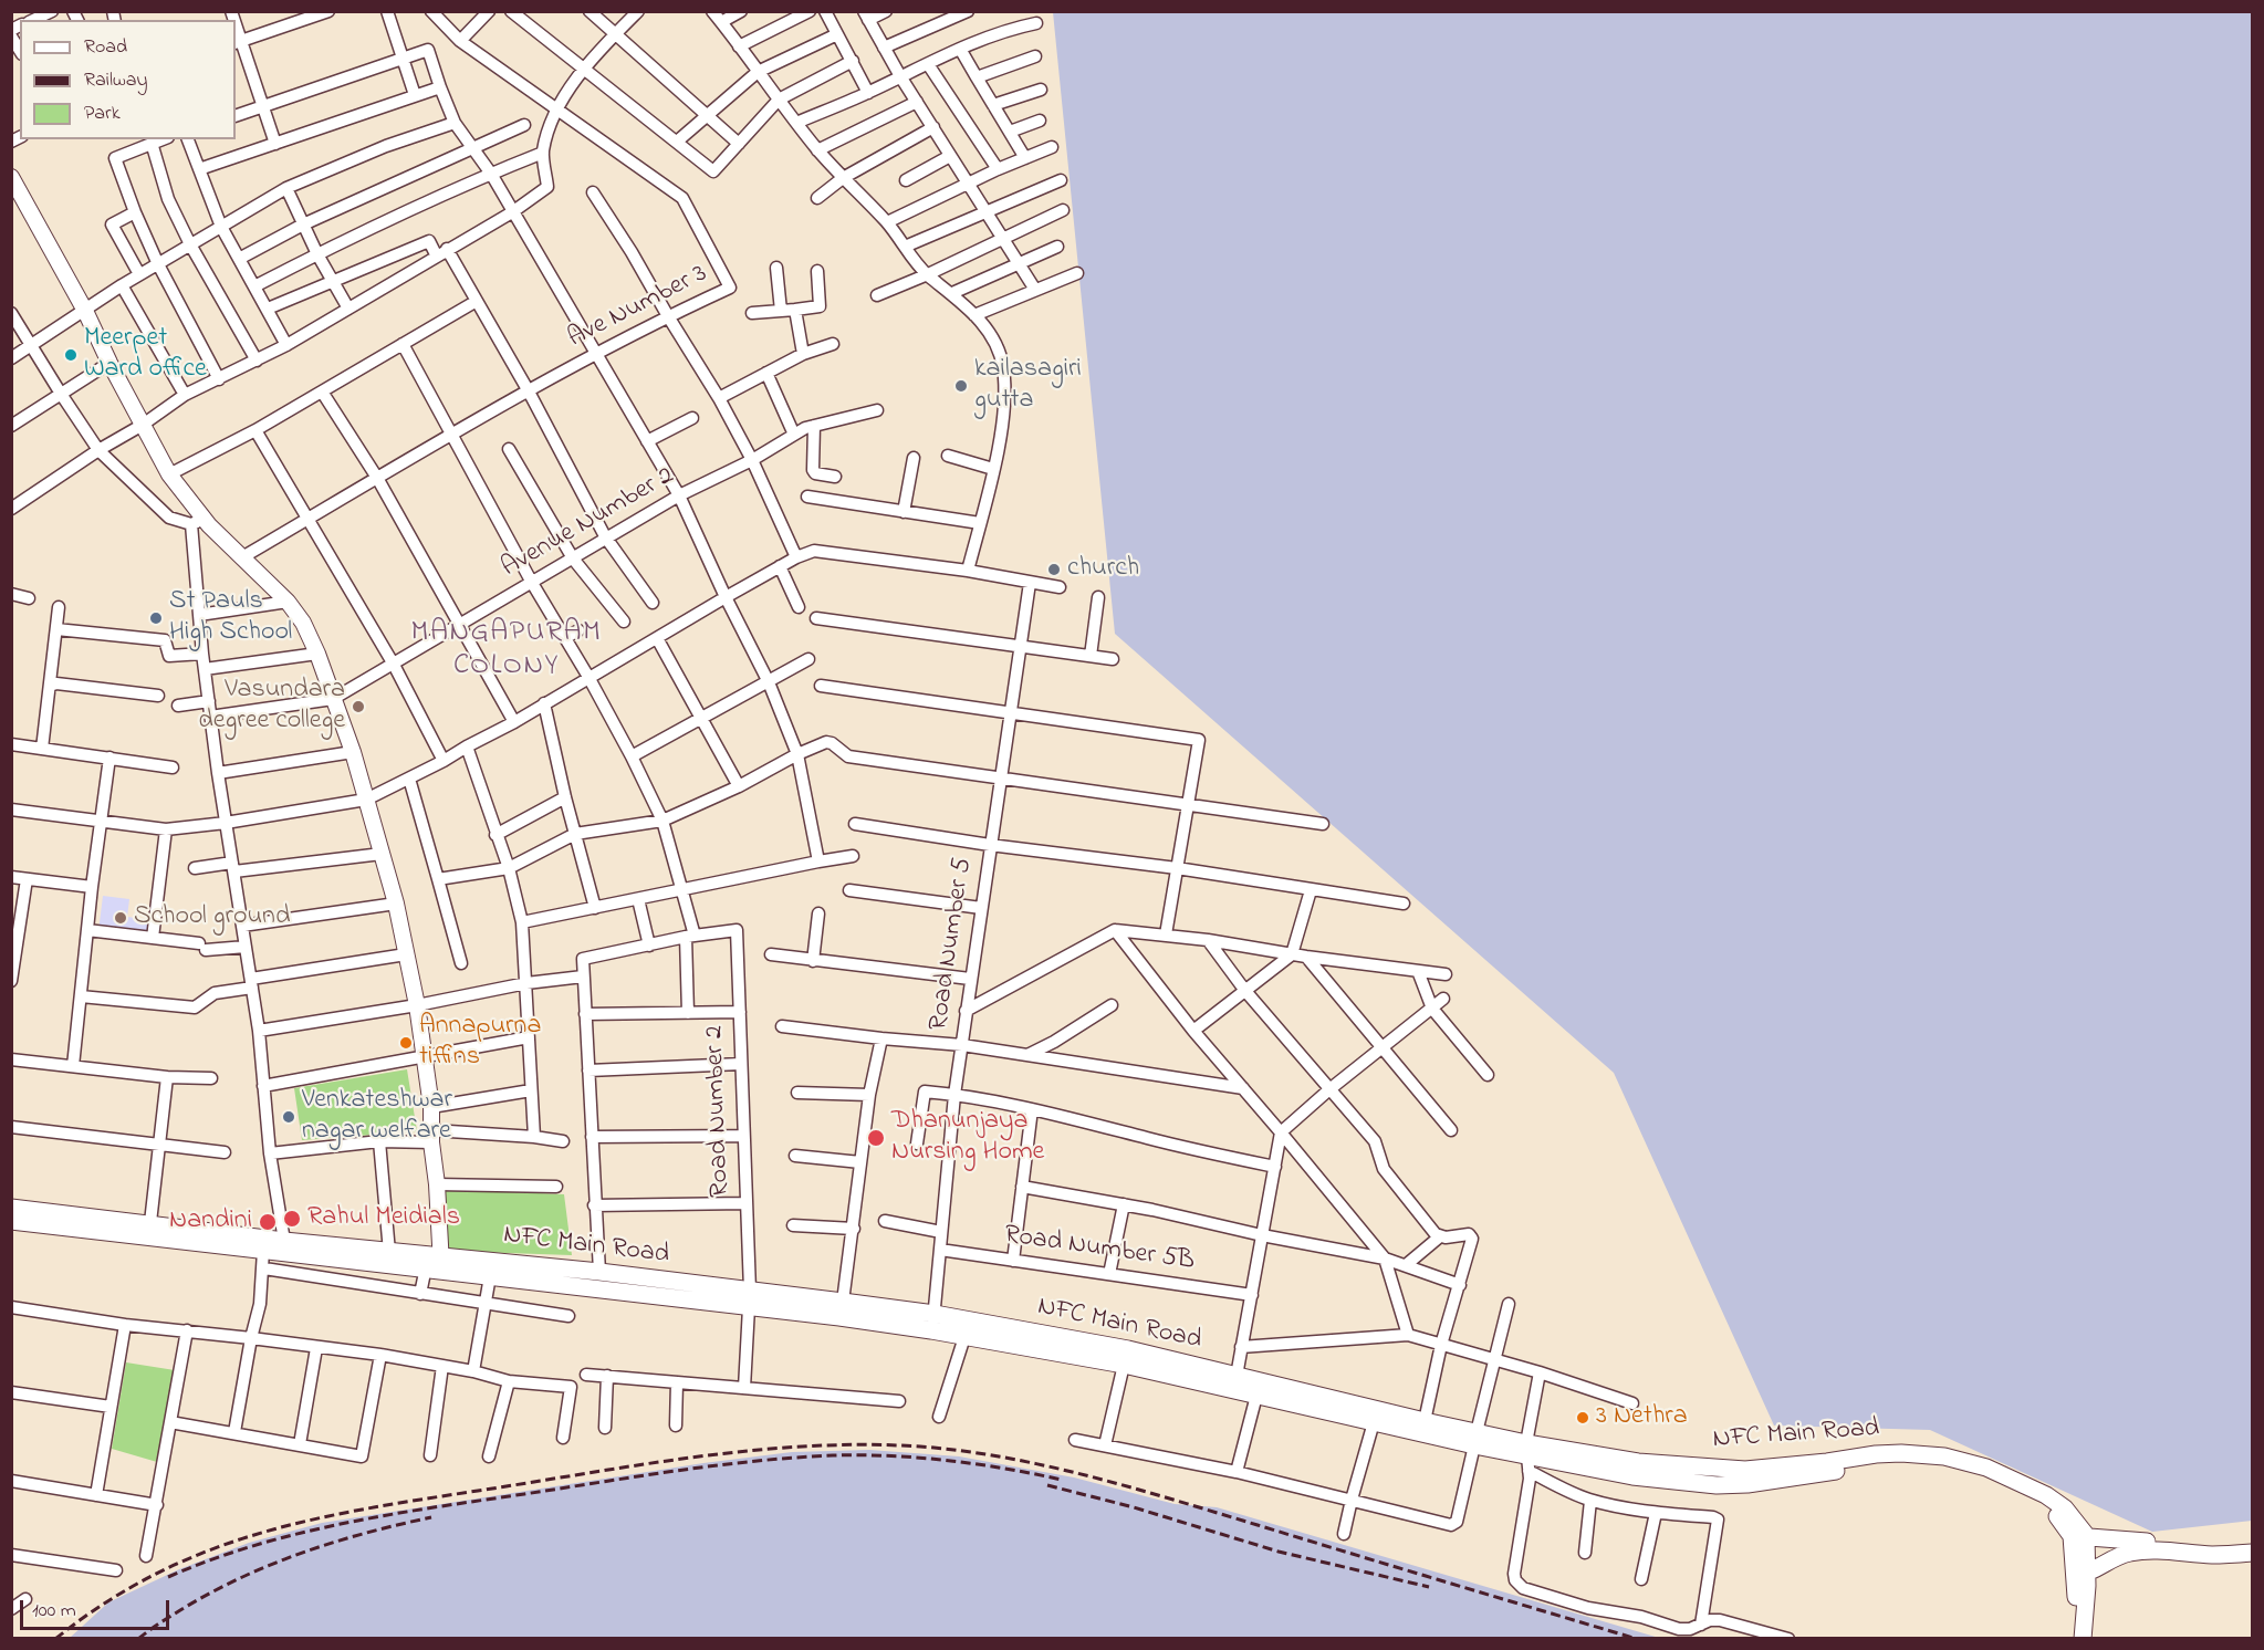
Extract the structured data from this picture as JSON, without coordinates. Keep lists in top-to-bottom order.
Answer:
{
  "streets": {
    "main road": ["NFC Main Road"],
    "street": [
      "Ave Number 3",
      "Avenue Number 2",
      "Road Number 5",
      "Road Number 2",
      "Road Number 5B"
    ]
  },
  "crossings": [
    ["Road Number 5", "NFC Main Road"],
    ["Road Number 5", "Road Number 5B"],
    ["Road Number 2", "NFC Main Road"]
  ],
  "districts": ["MANGAPURAM COLONY"],
  "places": [
    "Meerpet Ward office",
    "kailasagiri gutta",
    "church",
    "St Pauls High School",
    "Vasundara degree college",
    "School ground",
    "Annapurna tiffins",
    "Venkateshwar nagar welfare",
    "Dhanunjaya Nursing Home",
    "Rahul Meidials",
    "Nandini",
    "3 Nethra"
  ],
  "legend": ["Road", "Railway", "Park"],
  "scale_bar": "100 m"
}
